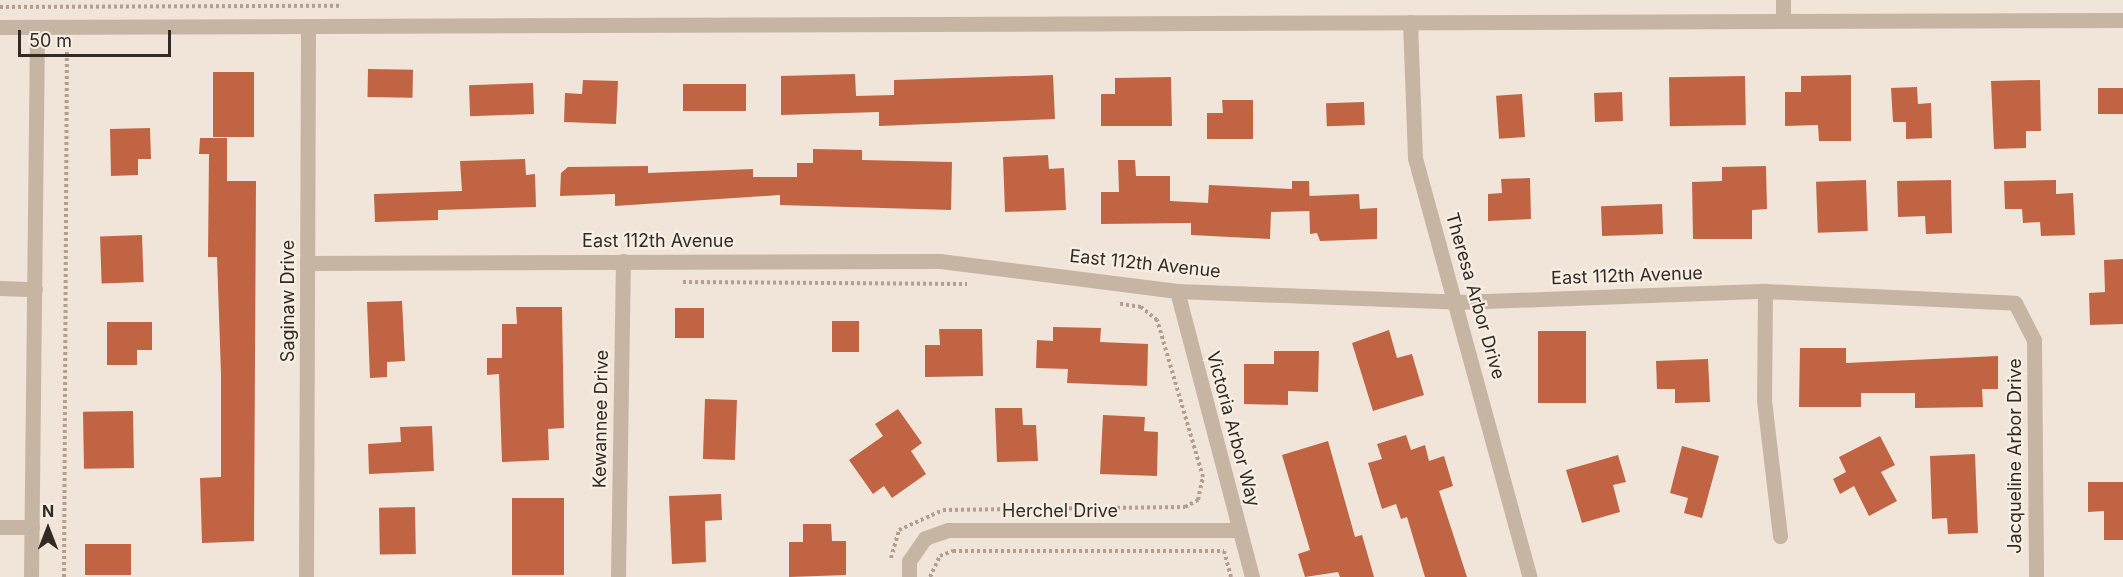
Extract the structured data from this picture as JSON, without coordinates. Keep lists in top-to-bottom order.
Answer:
{
  "streets": {
    "street": [
      "East 112th Avenue",
      "Theresa Arbor Drive",
      "Saginaw Drive",
      "Kewannee Drive",
      "Victoria Arbor Way",
      "Jacqueline Arbor Drive",
      "Herchel Drive"
    ]
  },
  "crossings": [
    ["East 112th Avenue", "Theresa Arbor Drive"],
    ["East 112th Avenue", "Saginaw Drive"],
    ["East 112th Avenue", "Kewannee Drive"],
    ["East 112th Avenue", "Victoria Arbor Way"],
    ["East 112th Avenue", "Jacqueline Arbor Drive"],
    ["Victoria Arbor Way", "Herchel Drive"]
  ],
  "scale_bar": "50 m",
  "north": "top"
}
